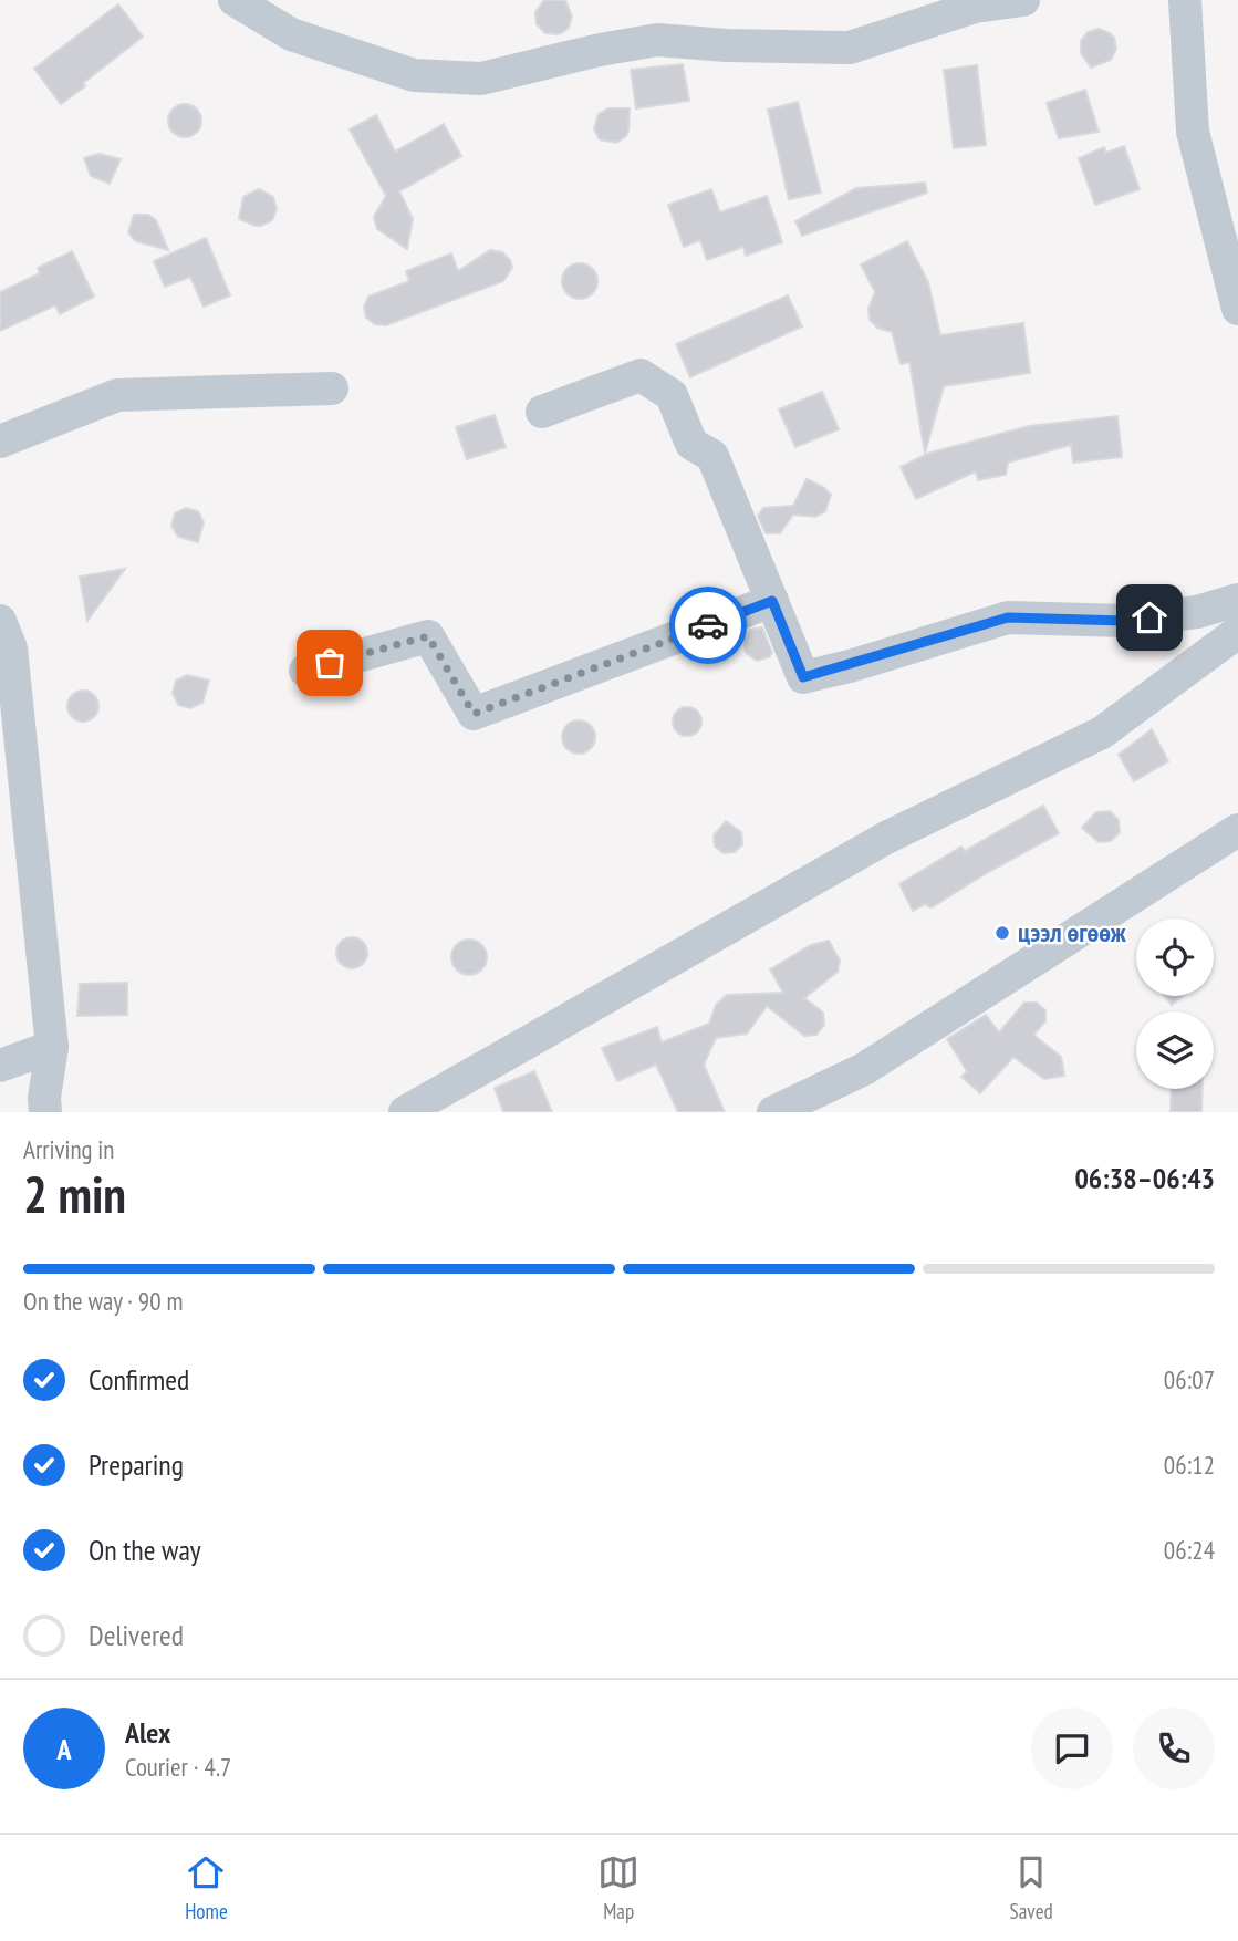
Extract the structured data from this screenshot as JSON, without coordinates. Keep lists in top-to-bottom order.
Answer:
{
  "places": ["цээл өгөөж"],
  "page": {
    "heading": ["2 min", "Arriving in", "06:38–06:43"],
    "panel": ["Alex", "Courier · 4.7"],
    "bar": "On the way · 90 m",
    "list": [
      ["Confirmed", "06:07"],
      ["Preparing", "06:12"],
      ["On the way", "06:24"],
      "Delivered"
    ],
    "round": "A",
    "tabs": ["Home", "Map", "Saved"]
  }
}
